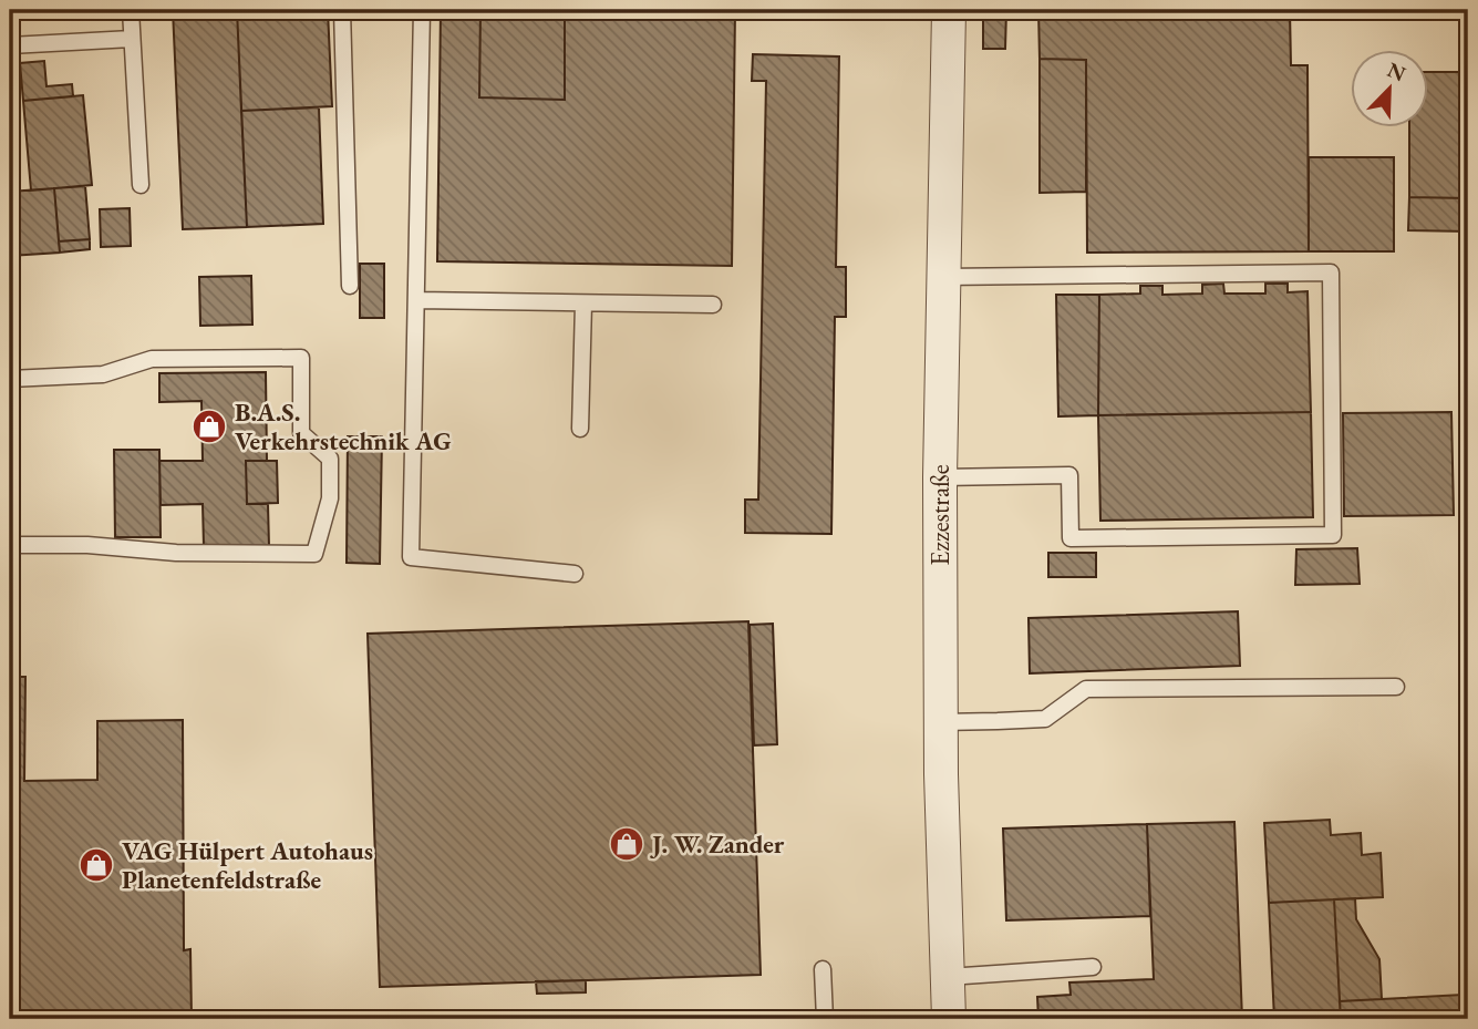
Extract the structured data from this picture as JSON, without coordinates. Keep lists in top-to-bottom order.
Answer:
{
  "streets": {
    "street": ["Ezzestraße"]
  },
  "places": {
    "shop": ["B.A.S. Verkehrstechnik AG", "J. W. Zander", "VAG Hülpert Autohaus Planetenfeldstraße"]
  },
  "north": "top right"
}
